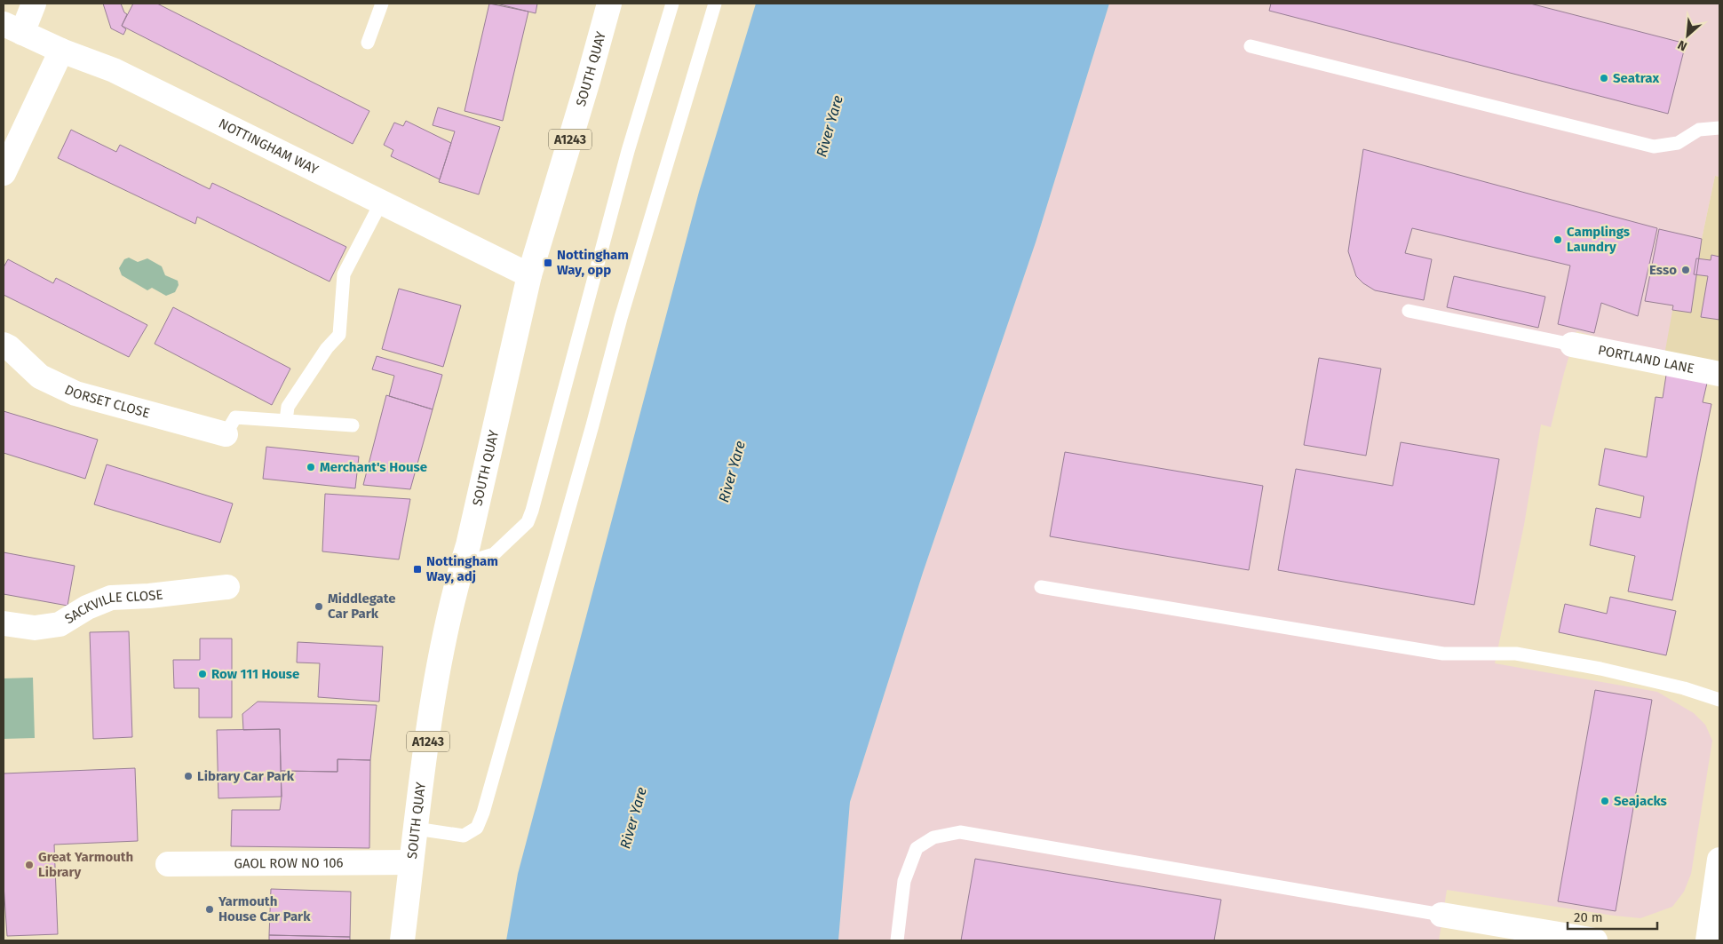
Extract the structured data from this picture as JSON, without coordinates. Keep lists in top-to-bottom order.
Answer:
{
  "streets": {
    "street": [
      "SOUTH QUAY",
      "A1243",
      "NOTTINGHAM WAY",
      "PORTLAND LANE",
      "DORSET CLOSE",
      "SACKVILLE CLOSE",
      "GAOL ROW NO 106"
    ]
  },
  "crossings": [
    ["SOUTH QUAY", "NOTTINGHAM WAY"],
    ["SOUTH QUAY", "GAOL ROW NO 106"]
  ],
  "water": ["River Yare"],
  "places": {
    "other": [
      "Seatrax",
      "Camplings Laundry",
      "Esso",
      "Merchant's House",
      "Middlegate Car Park",
      "Row 111 House",
      "Library Car Park",
      "Seajacks",
      "Great Yarmouth Library",
      "Yarmouth House Car Park"
    ],
    "transit": ["Nottingham Way, opp", "Nottingham Way, adj"]
  },
  "scale_bar": "20 m",
  "north": "bottom left"
}
